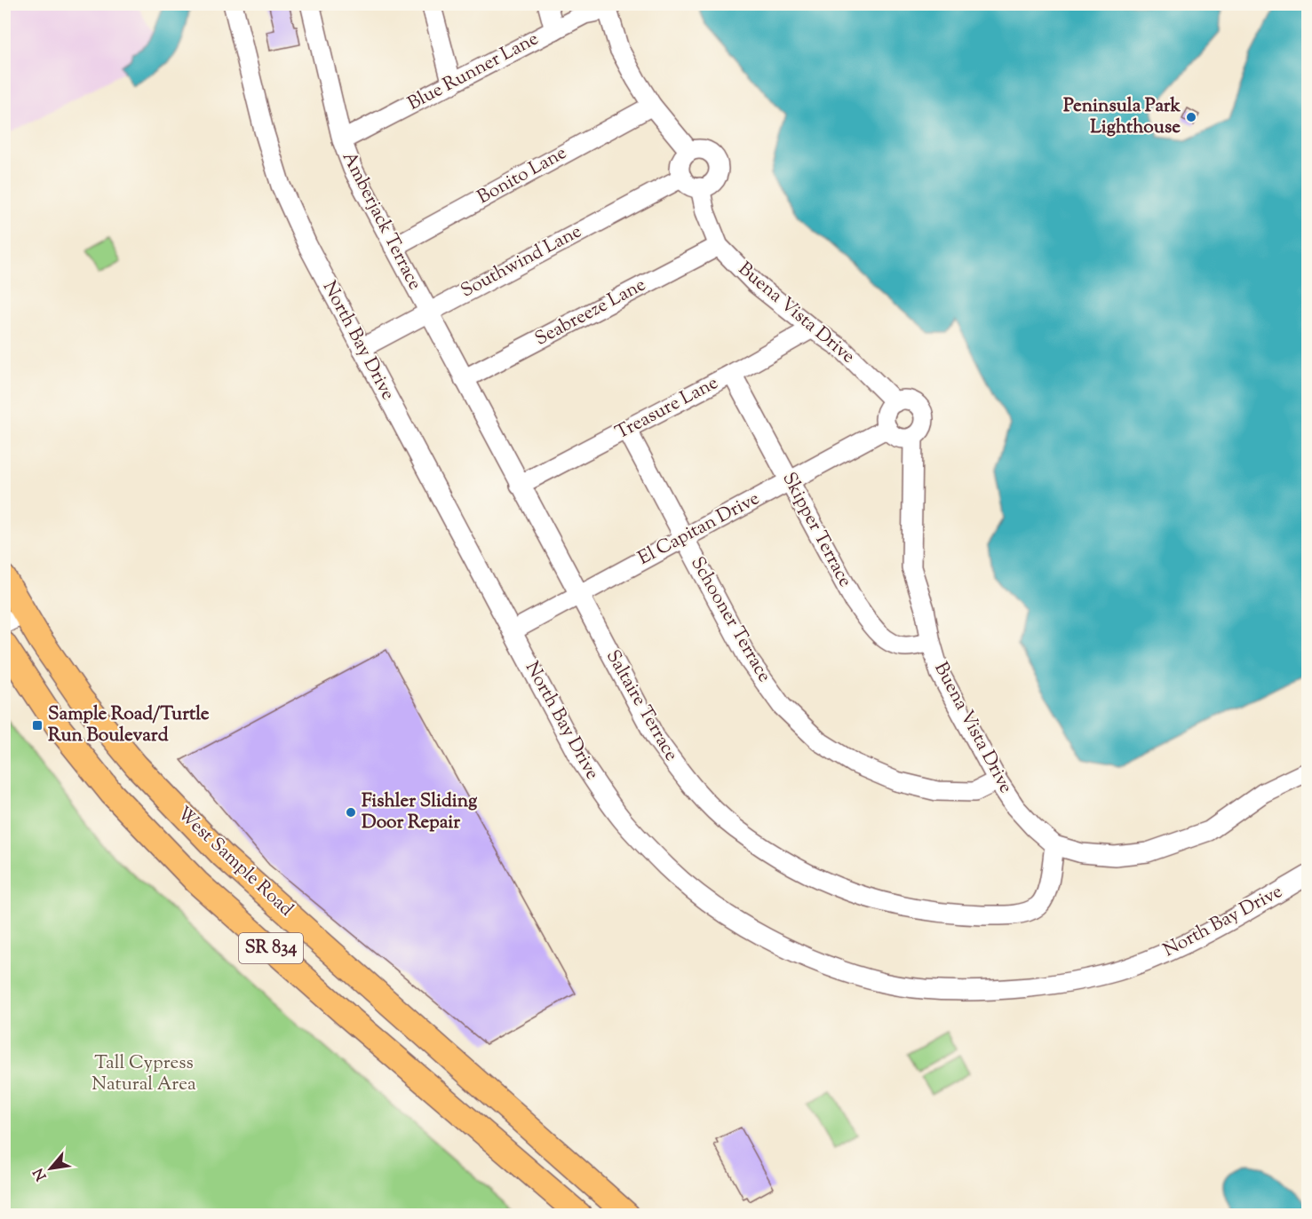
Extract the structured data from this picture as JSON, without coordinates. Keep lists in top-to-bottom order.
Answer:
{
  "streets": {
    "main road": ["West Sample Road", "SR 834"],
    "street": [
      "Blue Runner Lane",
      "Bonito Lane",
      "Amberjack Terrace",
      "Southwind Lane",
      "Seabreeze Lane",
      "Buena Vista Drive",
      "North Bay Drive",
      "Treasure Lane",
      "El Capitan Drive",
      "Skipper Terrace",
      "Schooner Terrace",
      "Saltaire Terrace"
    ]
  },
  "crossings": [
    ["Blue Runner Lane", "Amberjack Terrace"],
    ["Bonito Lane", "Amberjack Terrace"],
    ["Amberjack Terrace", "Southwind Lane"],
    ["Amberjack Terrace", "Saltaire Terrace"],
    ["Southwind Lane", "Buena Vista Drive"],
    ["Southwind Lane", "North Bay Drive"],
    ["Southwind Lane", "Saltaire Terrace"],
    ["Seabreeze Lane", "Buena Vista Drive"],
    ["Seabreeze Lane", "Saltaire Terrace"],
    ["Buena Vista Drive", "Treasure Lane"],
    ["Buena Vista Drive", "El Capitan Drive"],
    ["Buena Vista Drive", "Skipper Terrace"],
    ["Buena Vista Drive", "Schooner Terrace"],
    ["Buena Vista Drive", "Saltaire Terrace"],
    ["North Bay Drive", "El Capitan Drive"],
    ["Treasure Lane", "Skipper Terrace"],
    ["Treasure Lane", "Schooner Terrace"],
    ["Treasure Lane", "Saltaire Terrace"],
    ["El Capitan Drive", "Skipper Terrace"],
    ["El Capitan Drive", "Schooner Terrace"],
    ["El Capitan Drive", "Saltaire Terrace"]
  ],
  "parks": ["Tall Cypress Natural Area"],
  "places": {
    "other": ["Peninsula Park Lighthouse", "Fishler Sliding Door Repair"],
    "transit": ["Sample Road/Turtle Run Boulevard"]
  },
  "north": "bottom left"
}
